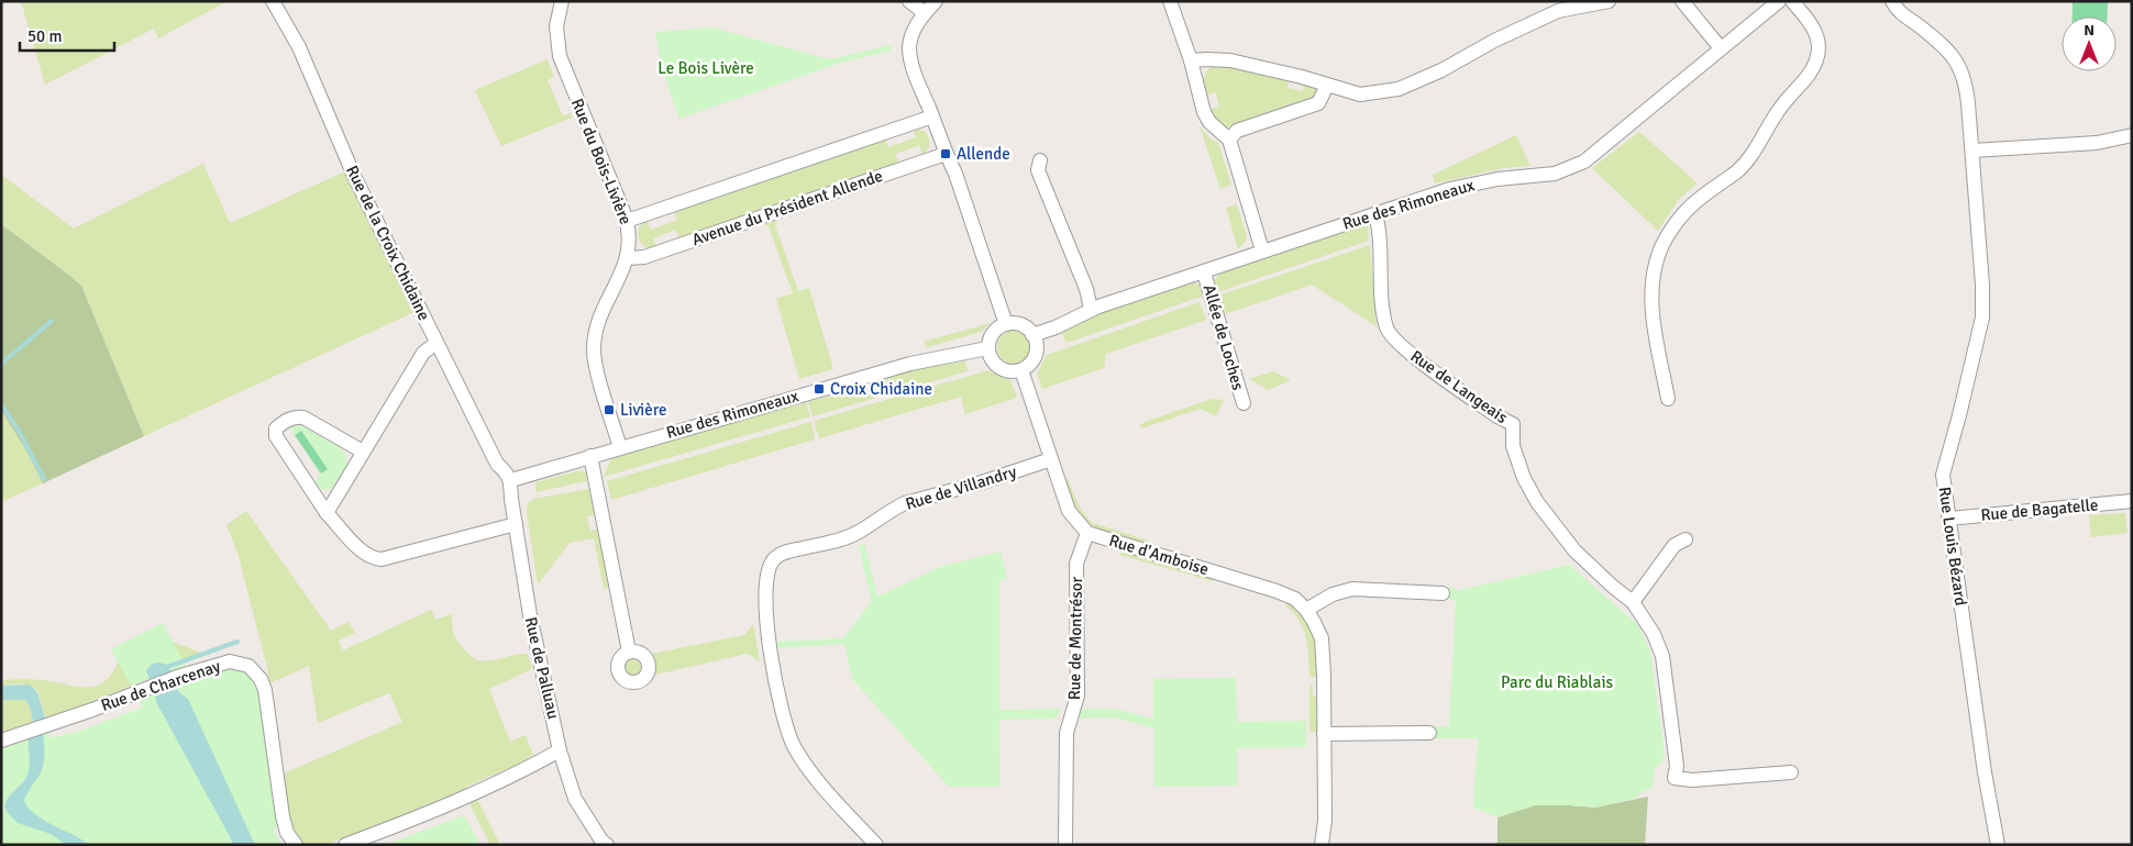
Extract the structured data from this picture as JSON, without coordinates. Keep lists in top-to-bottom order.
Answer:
{
  "streets": {
    "street": [
      "Rue du Bois-Livière",
      "Rue des Rimoneaux",
      "Avenue du Président Allende",
      "Rue de la Croix Chidaine",
      "Allée de Loches",
      "Rue de Langeais",
      "Rue de Villandry",
      "Rue de Bagatelle",
      "Rue Louis Bézard",
      "Rue d'Amboise",
      "Rue de Montrésor",
      "Rue de Palluau",
      "Rue de Charcenay"
    ]
  },
  "crossings": [
    ["Rue du Bois-Livière", "Rue des Rimoneaux"],
    ["Rue du Bois-Livière", "Avenue du Président Allende"],
    ["Rue des Rimoneaux", "Rue de la Croix Chidaine"],
    ["Rue des Rimoneaux", "Allée de Loches"],
    ["Rue des Rimoneaux", "Rue de Langeais"],
    ["Rue des Rimoneaux", "Rue d'Amboise"],
    ["Rue des Rimoneaux", "Rue de Palluau"],
    ["Rue de la Croix Chidaine", "Rue de Palluau"],
    ["Rue de Villandry", "Rue d'Amboise"],
    ["Rue de Bagatelle", "Rue Louis Bézard"],
    ["Rue d'Amboise", "Rue de Montrésor"]
  ],
  "parks": ["Le Bois Livère", "Parc du Riablais"],
  "places": {
    "transit": ["Allende", "Croix Chidaine", "Livière"]
  },
  "scale_bar": "50 m",
  "north": "top"
}
